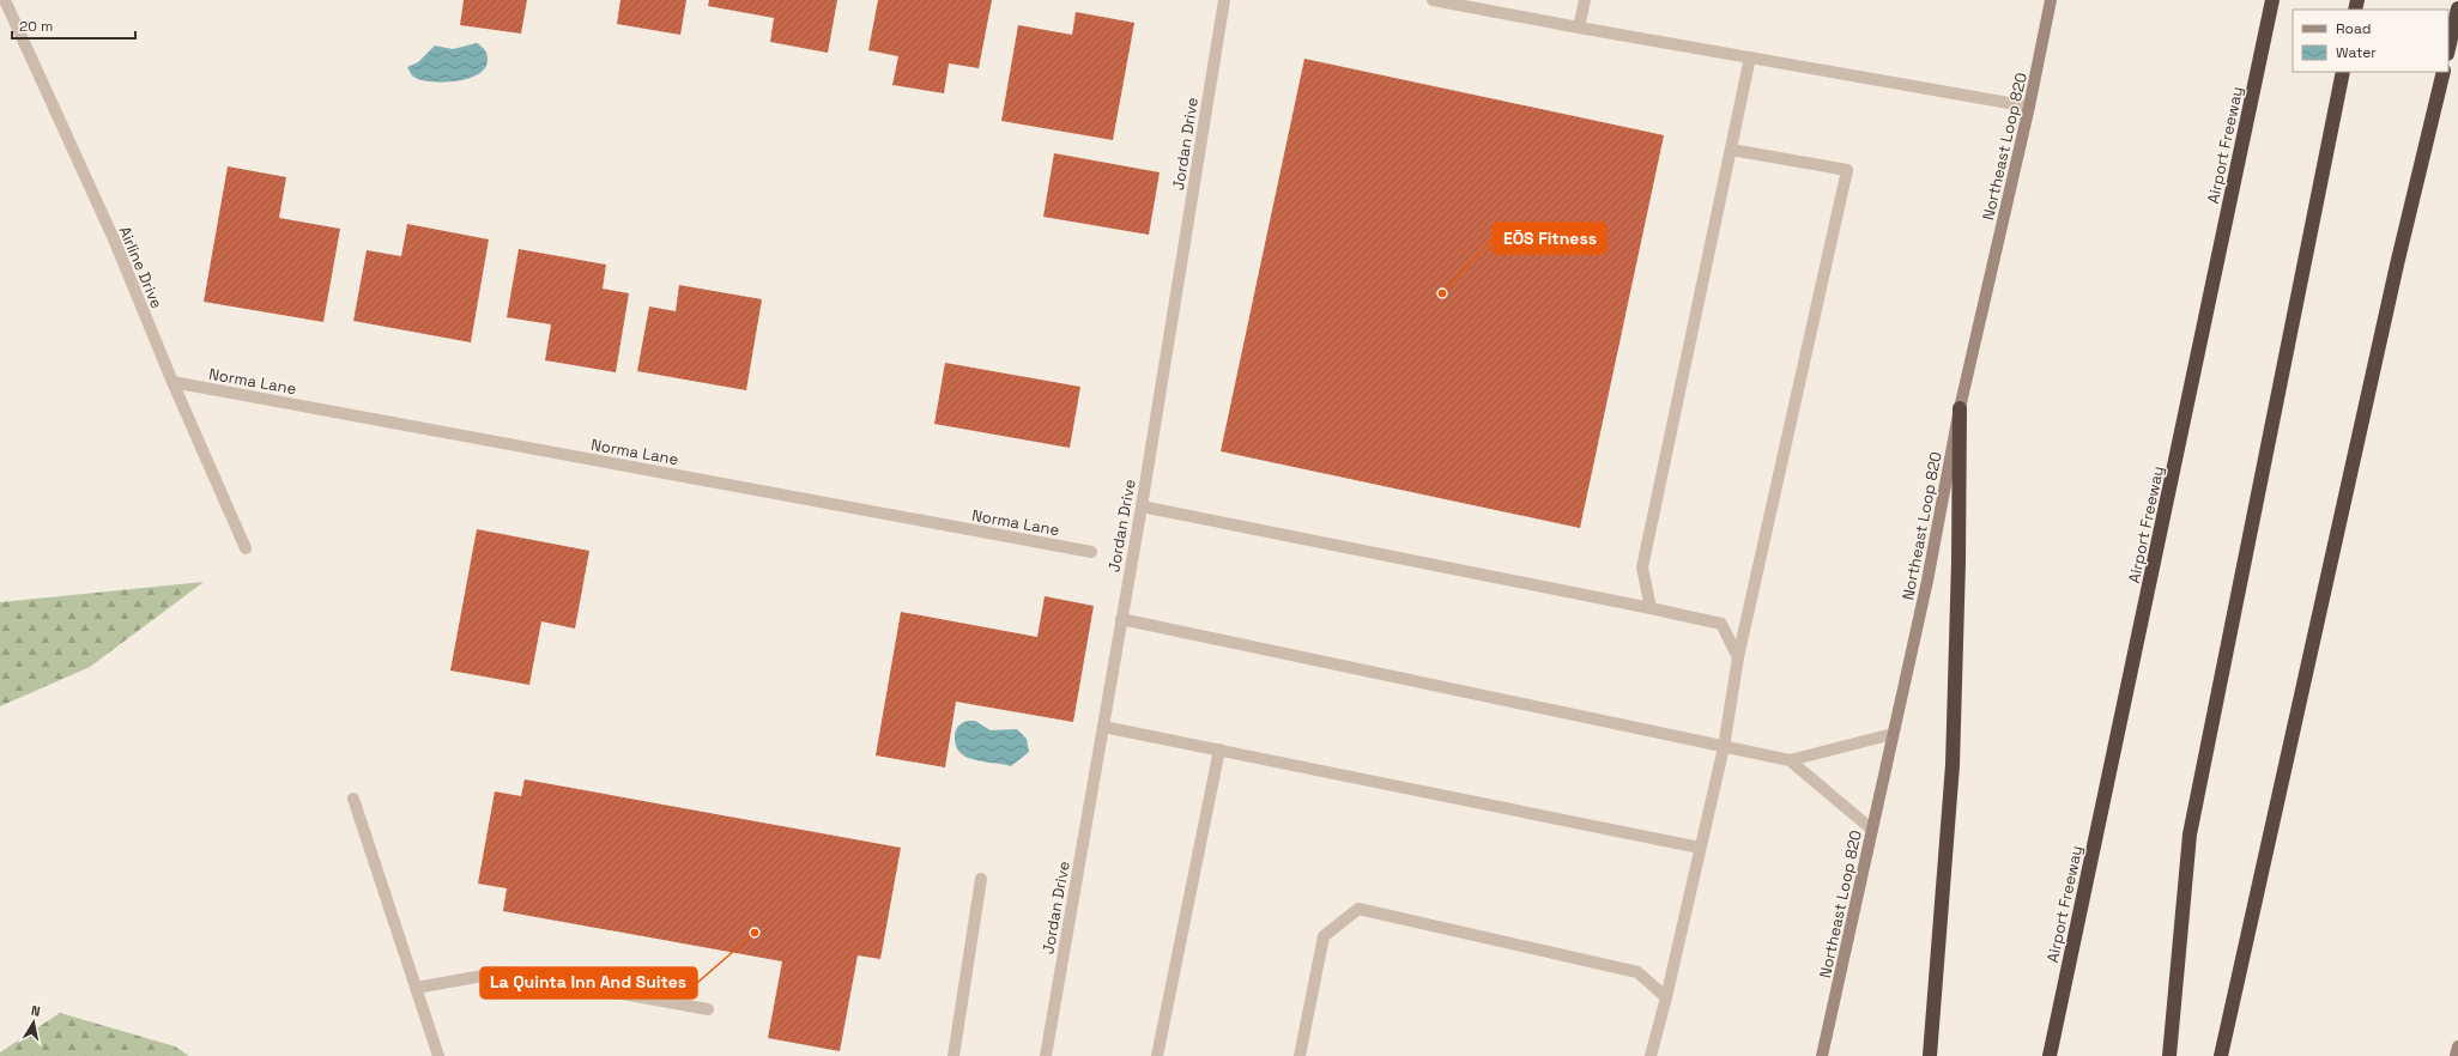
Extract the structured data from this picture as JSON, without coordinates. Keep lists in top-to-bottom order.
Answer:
{
  "streets": {
    "highway": ["Airport Freeway"],
    "main road": ["Northeast Loop 820"],
    "street": ["Jordan Drive", "Airline Drive", "Norma Lane"]
  },
  "crossings": [
    ["Airline Drive", "Norma Lane"]
  ],
  "places": ["EŌS Fitness", "La Quinta Inn And Suites"],
  "legend": ["Road", "Water"],
  "scale_bar": "20 m",
  "north": "top"
}
